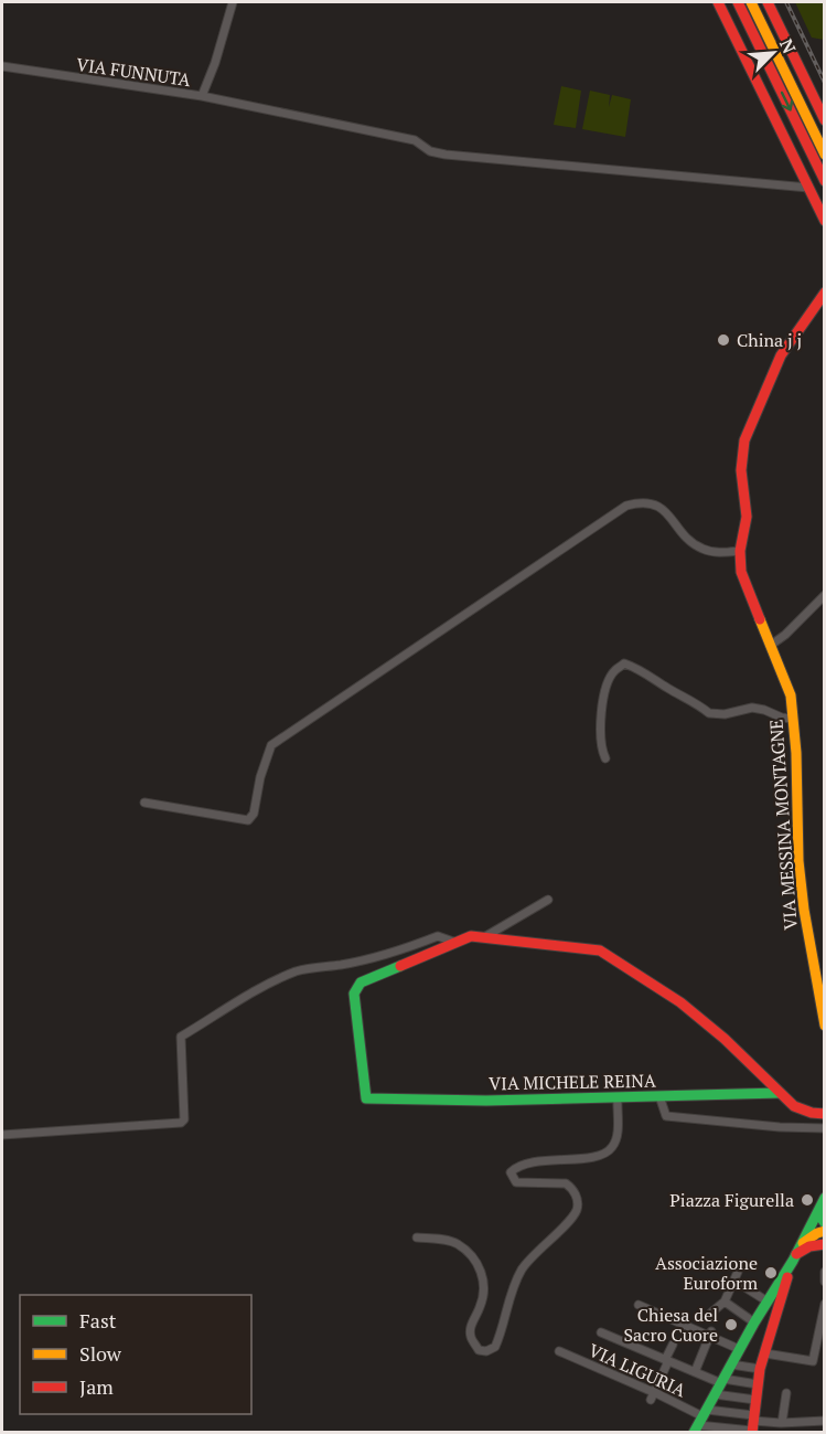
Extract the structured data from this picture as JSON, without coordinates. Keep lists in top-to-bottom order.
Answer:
{
  "streets": {
    "main road": ["VIA MESSINA MONTAGNE", "VIA MICHELE REINA"],
    "street": ["VIA FUNNUTA", "VIA LIGURIA"]
  },
  "places": [
    "China j j",
    "Piazza Figurella",
    "Associazione Euroform",
    "Chiesa del Sacro Cuore"
  ],
  "legend": ["Fast", "Slow", "Jam"],
  "north": "top right"
}
